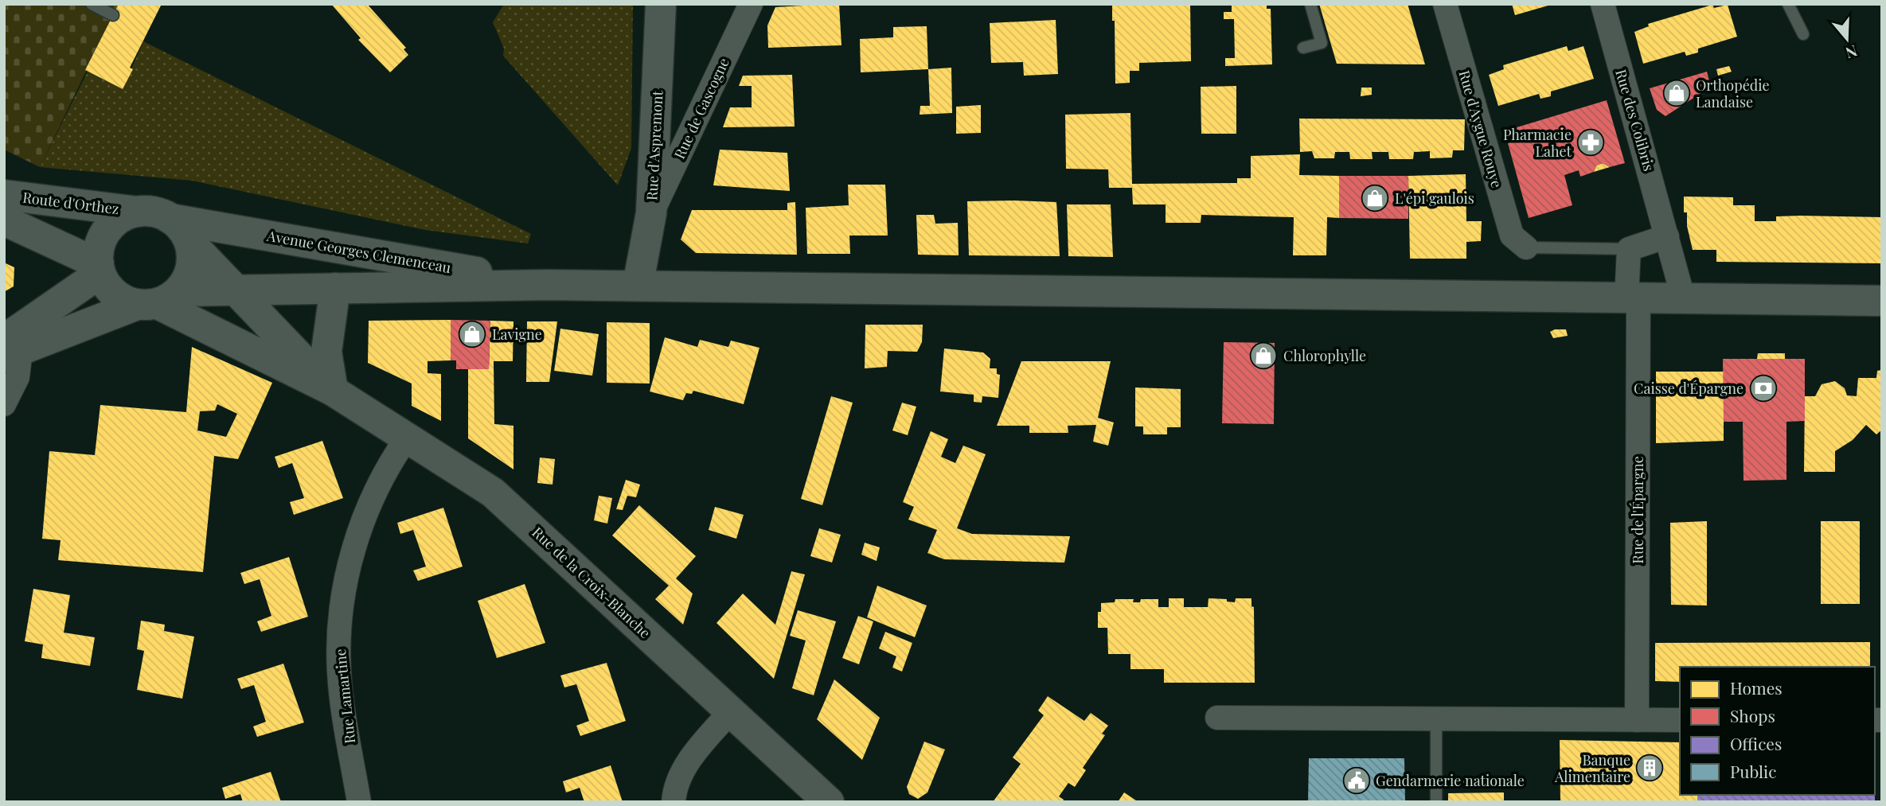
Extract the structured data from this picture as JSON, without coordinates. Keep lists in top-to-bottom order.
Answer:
{
  "streets": {
    "main road": [
      "Rue d'Aspremont",
      "Route d'Orthez",
      "Avenue Georges Clemenceau",
      "Rue de la Croix-Blanche"
    ],
    "street": [
      "Rue de Gascogne",
      "Rue des Colibris",
      "Rue d'Aygue Rouye",
      "Rue de l'Épargne",
      "Rue Lamartine"
    ]
  },
  "crossings": [
    ["Rue de Gascogne", "Rue d'Aspremont"],
    ["Rue des Colibris", "Avenue Georges Clemenceau"],
    ["Rue d'Aspremont", "Avenue Georges Clemenceau"],
    ["Route d'Orthez", "Avenue Georges Clemenceau"],
    ["Route d'Orthez", "Rue de la Croix-Blanche"],
    ["Avenue Georges Clemenceau", "Rue de l'Épargne"],
    ["Avenue Georges Clemenceau", "Rue de la Croix-Blanche"],
    ["Rue de la Croix-Blanche", "Rue Lamartine"]
  ],
  "places": {
    "shop": [
      "Orthopédie Landaise",
      "L'épi gaulois",
      "Lavigne",
      "Chlorophylle"
    ],
    "pharmacy": ["Pharmacie Lahet"],
    "bank": ["Caisse d'Épargne"],
    "building": ["Banque Alimentaire"],
    "public building": ["Gendarmerie nationale"]
  },
  "legend": [
    "Homes",
    "Shops",
    "Offices",
    "Public"
  ],
  "north": "bottom"
}
